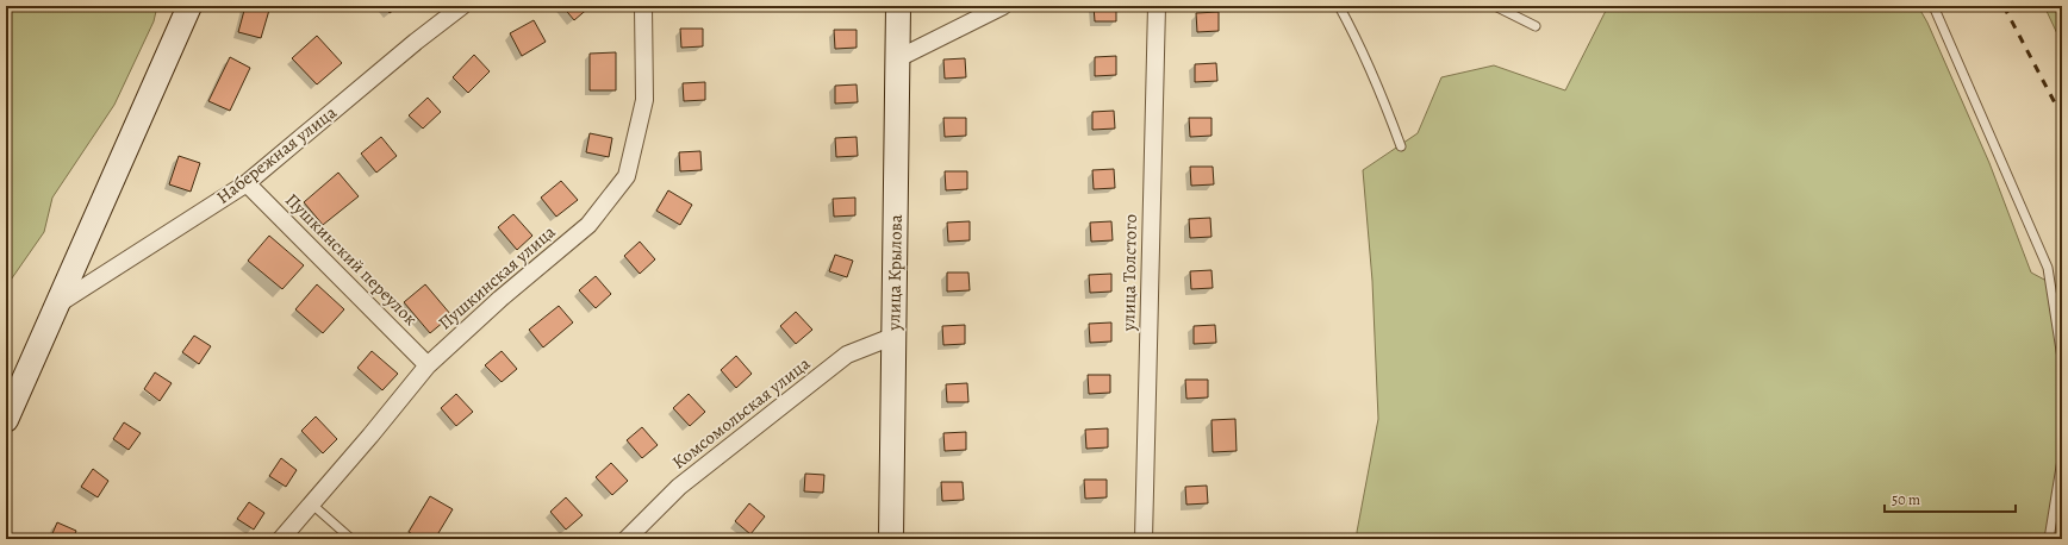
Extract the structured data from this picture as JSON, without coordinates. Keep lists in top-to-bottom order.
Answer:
{
  "streets": {
    "main road": ["улица Крылова"],
    "street": [
      "Набережная улица",
      "Пушкинский переулок",
      "улица Толстого",
      "Пушкинская улица",
      "Комсомольская улица"
    ]
  },
  "crossings": [
    ["Набережная улица", "Пушкинский переулок"],
    ["Пушкинский переулок", "Пушкинская улица"],
    ["улица Крылова", "Комсомольская улица"]
  ],
  "scale_bar": "50 m"
}
